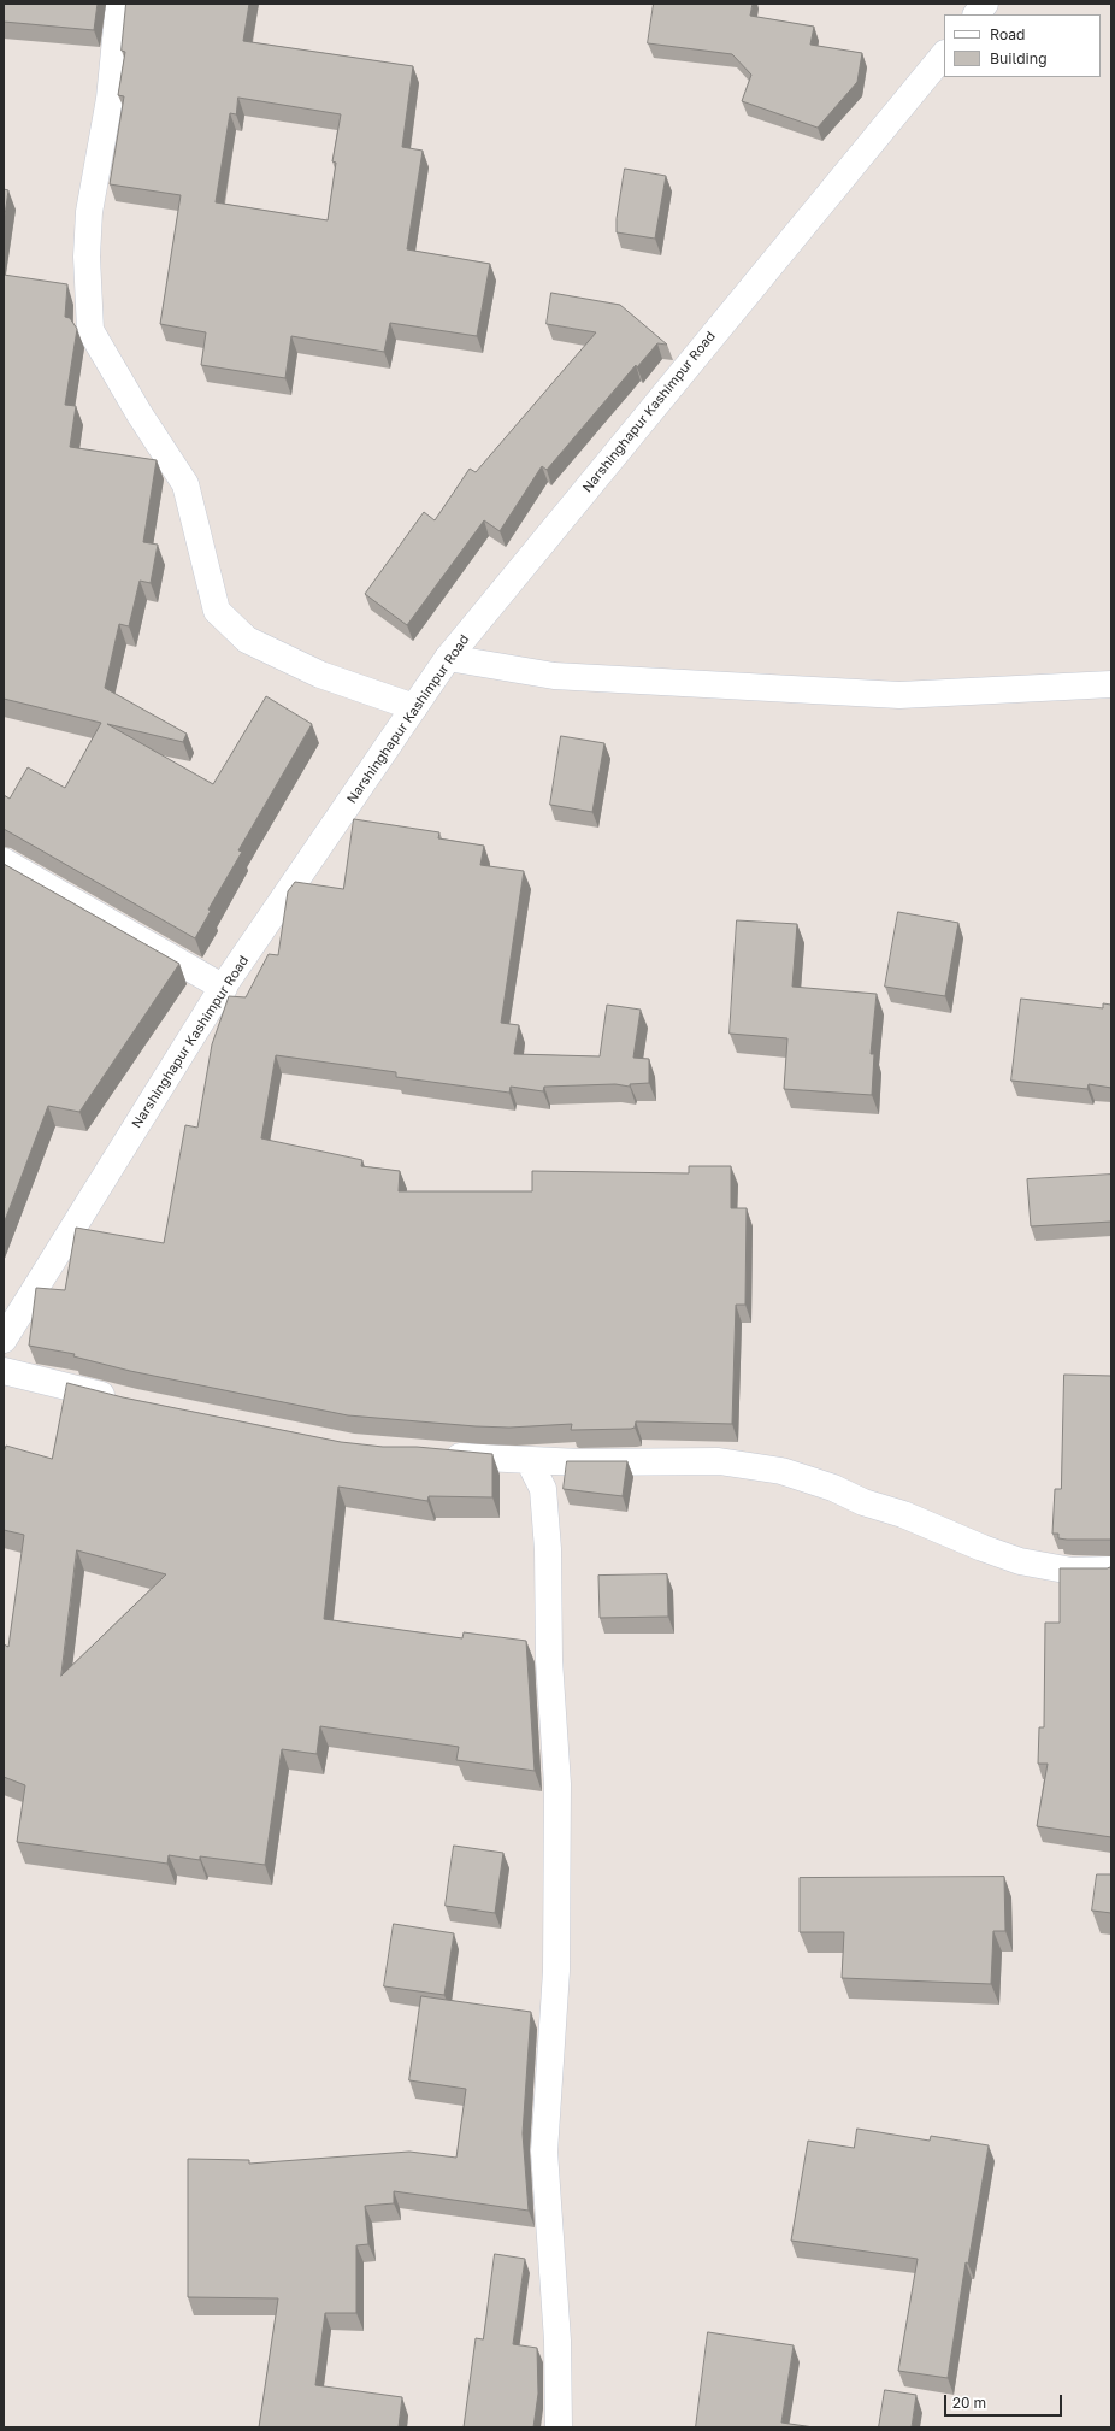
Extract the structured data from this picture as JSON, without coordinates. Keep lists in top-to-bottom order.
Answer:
{
  "streets": {
    "street": ["Narshinghapur Kashimpur Road"]
  },
  "legend": ["Road", "Building"],
  "scale_bar": "20 m"
}
